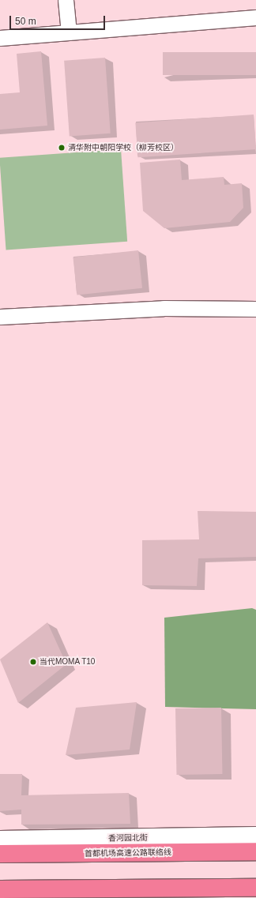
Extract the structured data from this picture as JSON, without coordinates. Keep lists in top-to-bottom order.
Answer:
{
  "streets": {
    "highway": ["首都机场高速公路联络线"],
    "street": ["香河园北街"]
  },
  "places": ["清华附中朝阳学校（柳芳校区）", "当代MOMA T10"],
  "scale_bar": "50 m"
}
